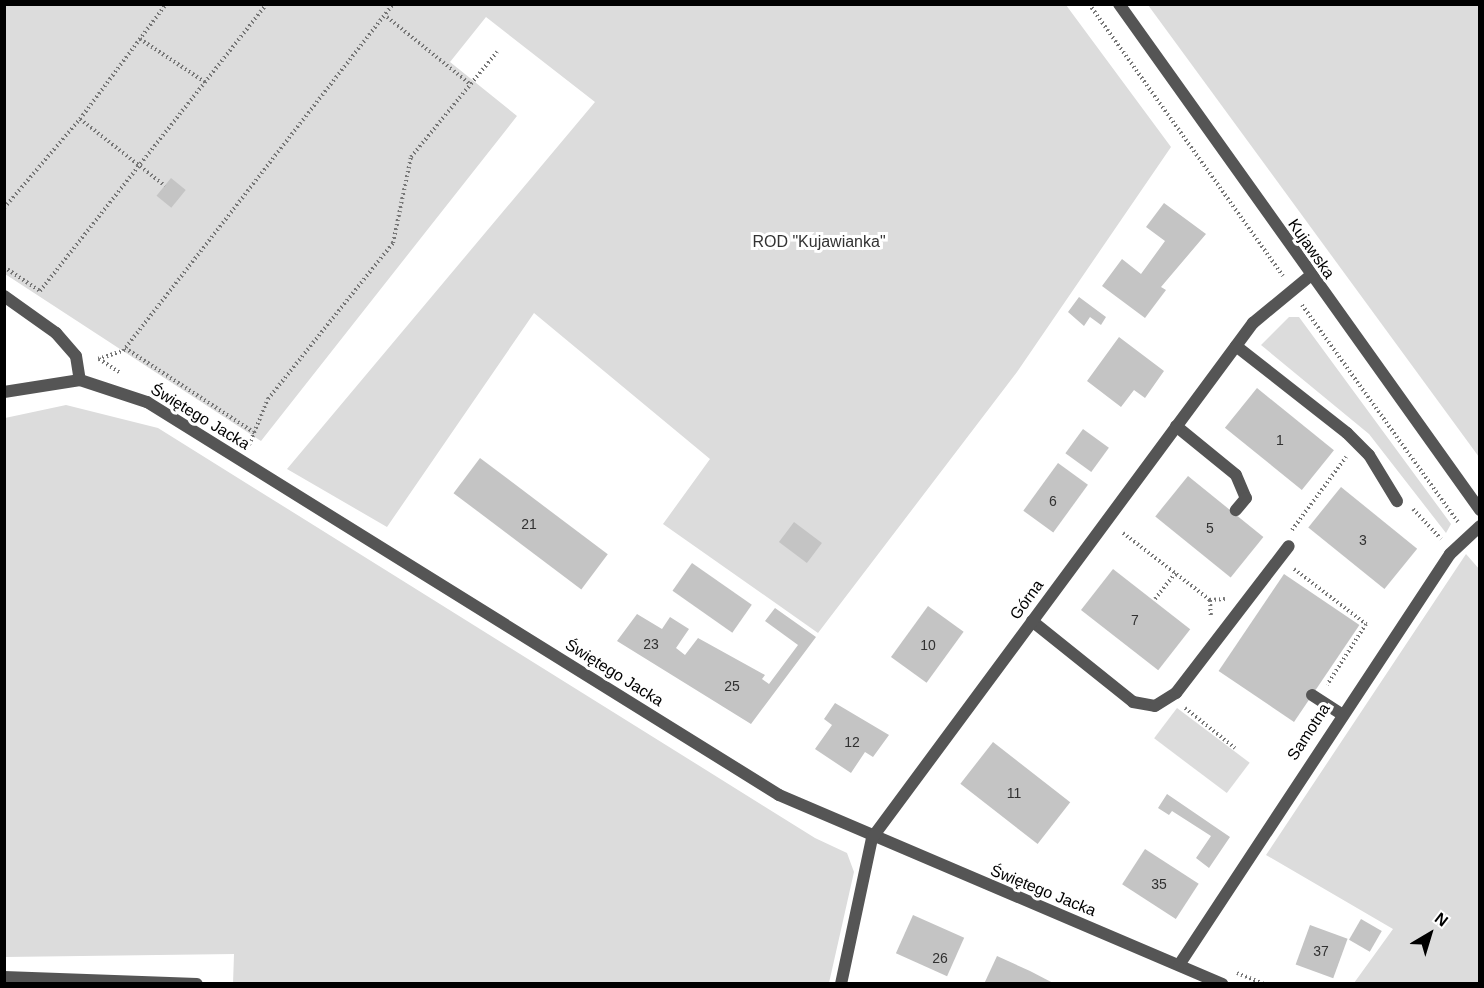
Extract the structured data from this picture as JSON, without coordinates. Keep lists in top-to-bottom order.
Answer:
{
  "streets": {
    "street": [
      "Kujawska",
      "Świętego Jacka",
      "Górna",
      "Samotna"
    ]
  },
  "crossings": [
    ["Kujawska", "Górna"],
    ["Świętego Jacka", "Górna"],
    ["Świętego Jacka", "Samotna"]
  ],
  "parks": ["ROD \"Kujawianka\""],
  "house_numbers": [
    "1",
    "6",
    "21",
    "5",
    "3",
    "7",
    "23",
    "10",
    "25",
    "12",
    "11",
    "35",
    "37",
    "26"
  ],
  "north": "top right"
}
